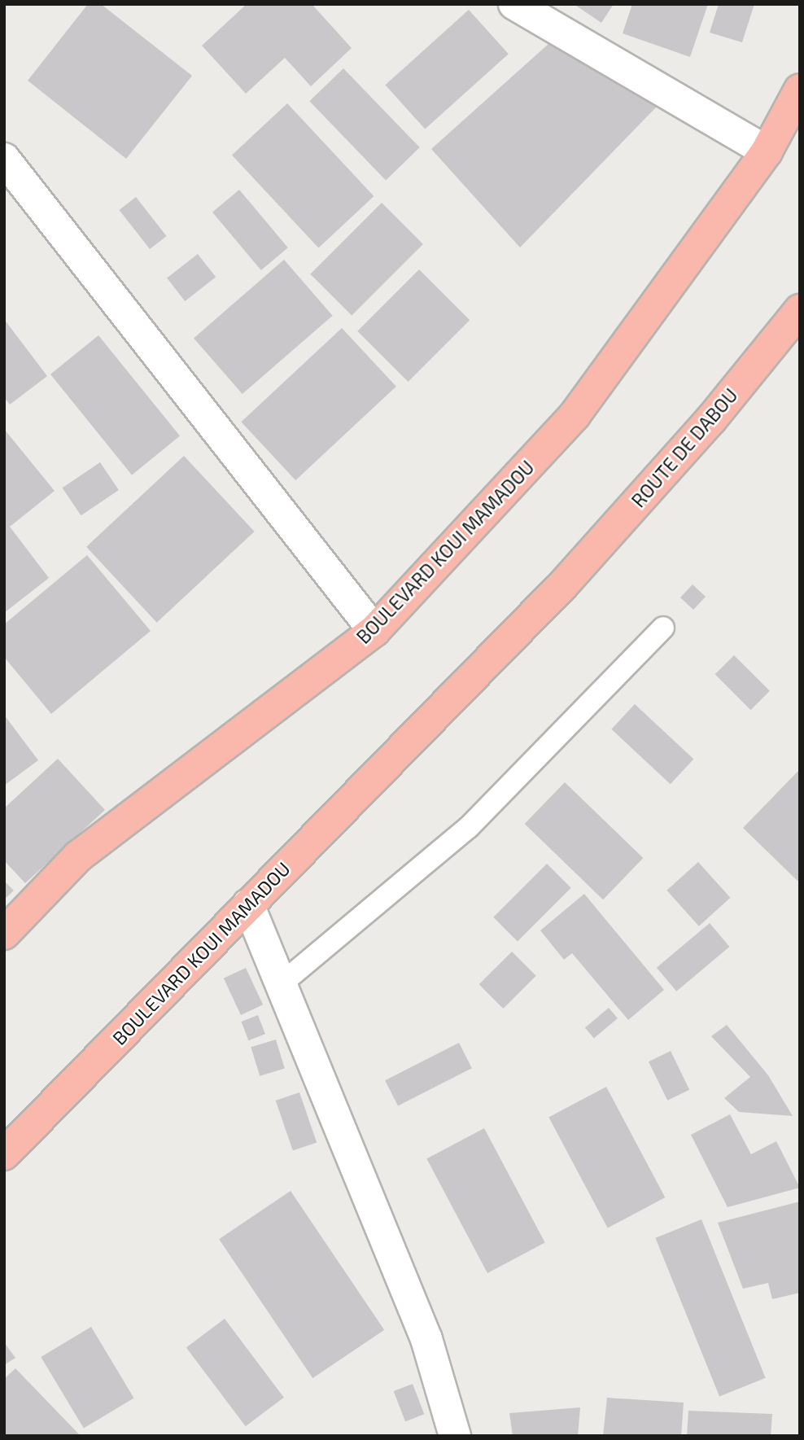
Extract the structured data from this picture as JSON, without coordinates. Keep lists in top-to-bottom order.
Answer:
{
  "streets": {
    "main road": ["ROUTE DE DABOU", "BOULEVARD KOUI MAMADOU"]
  },
  "crossings": [
    ["ROUTE DE DABOU", "BOULEVARD KOUI MAMADOU"]
  ]
}
